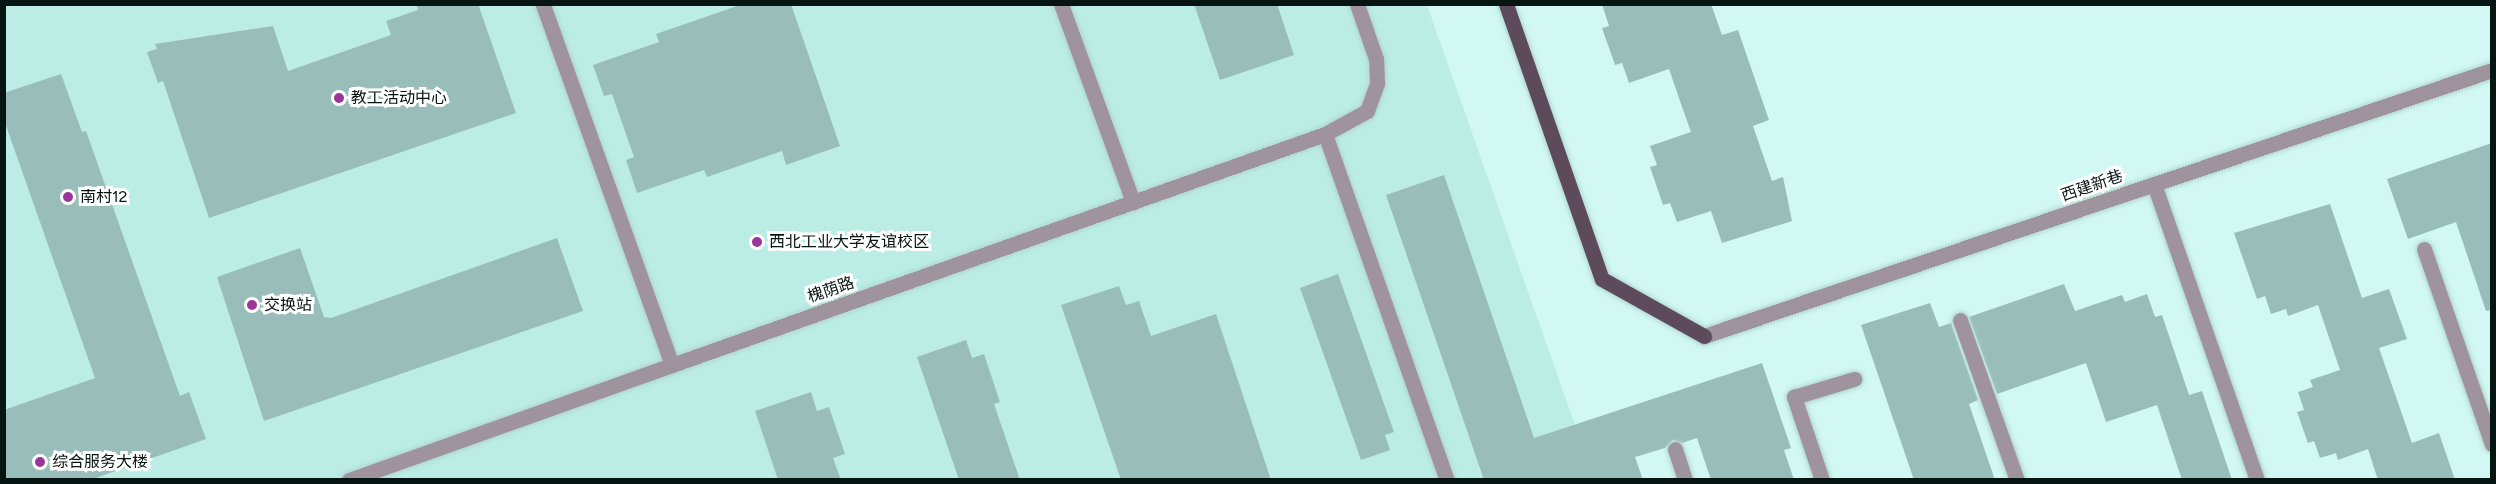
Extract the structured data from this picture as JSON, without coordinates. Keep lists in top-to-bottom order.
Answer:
{
  "streets": {
    "street": ["西建新巷", "槐荫路"]
  },
  "places": [
    "教工活动中心",
    "南村12",
    "西北工业大学友谊校区",
    "交换站",
    "综合服务大楼"
  ]
}
